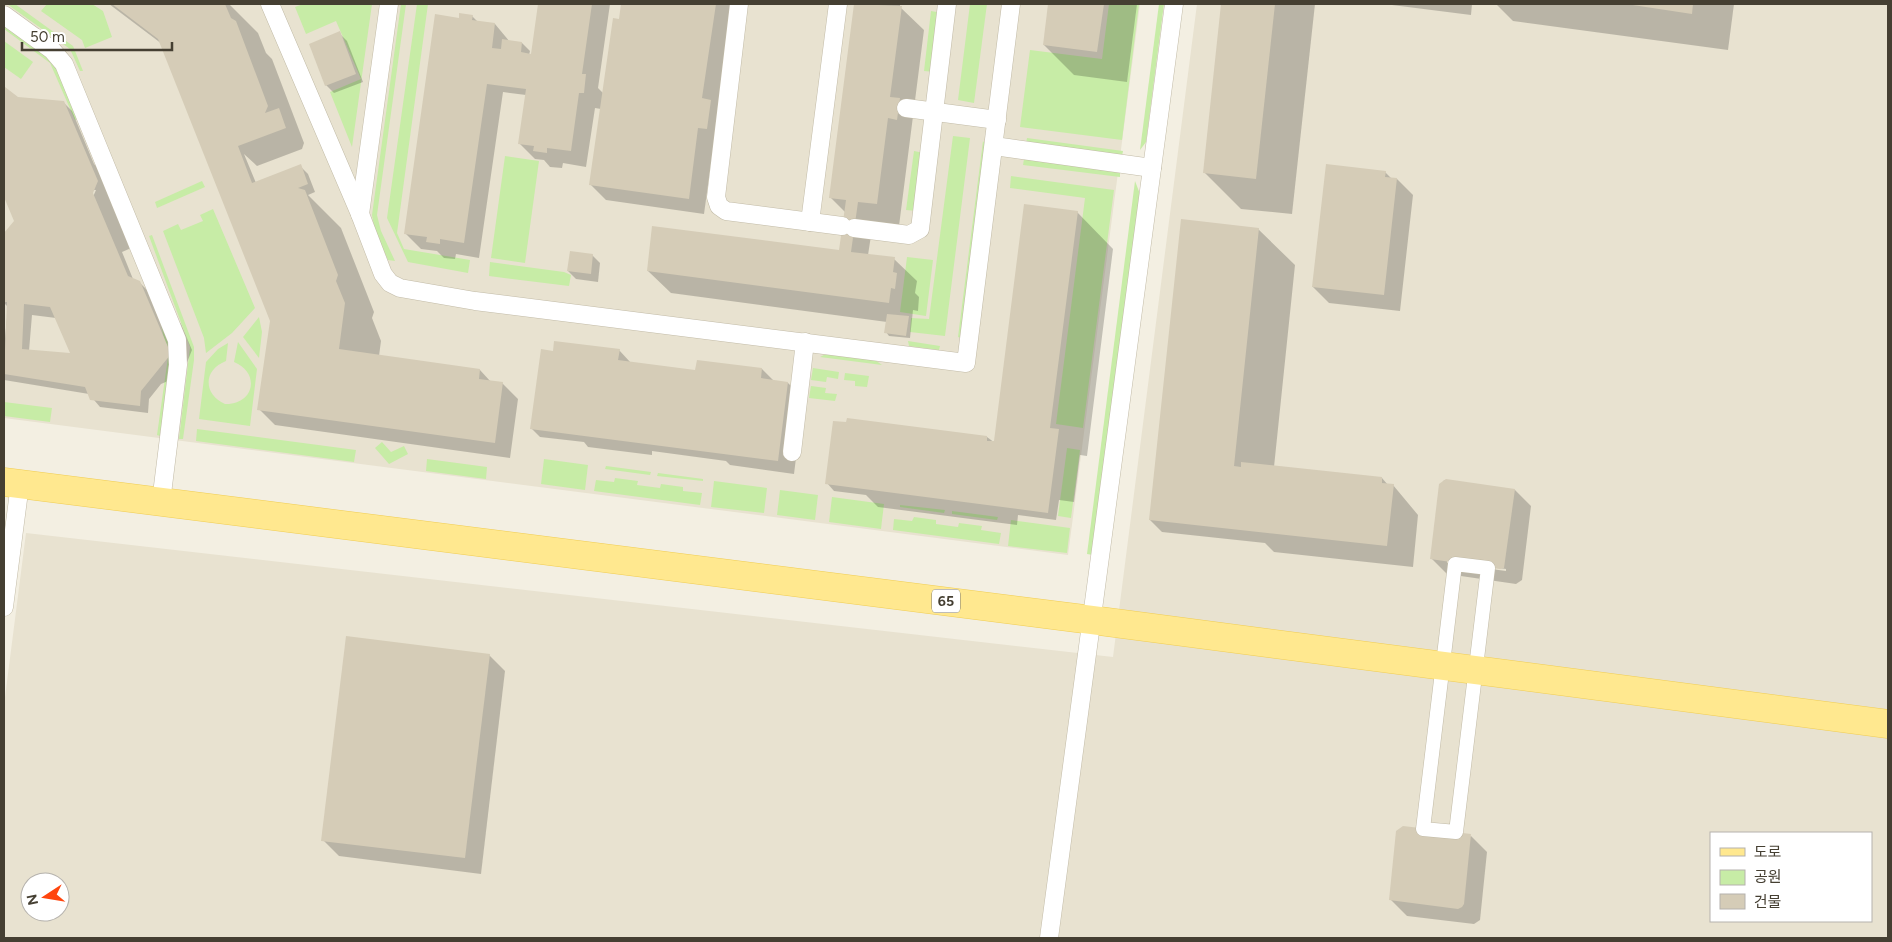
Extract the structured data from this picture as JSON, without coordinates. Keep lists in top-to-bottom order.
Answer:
{
  "streets": {
    "main road": ["65"]
  },
  "legend": ["도로", "공원", "건물"],
  "scale_bar": "50 m",
  "north": "left"
}
